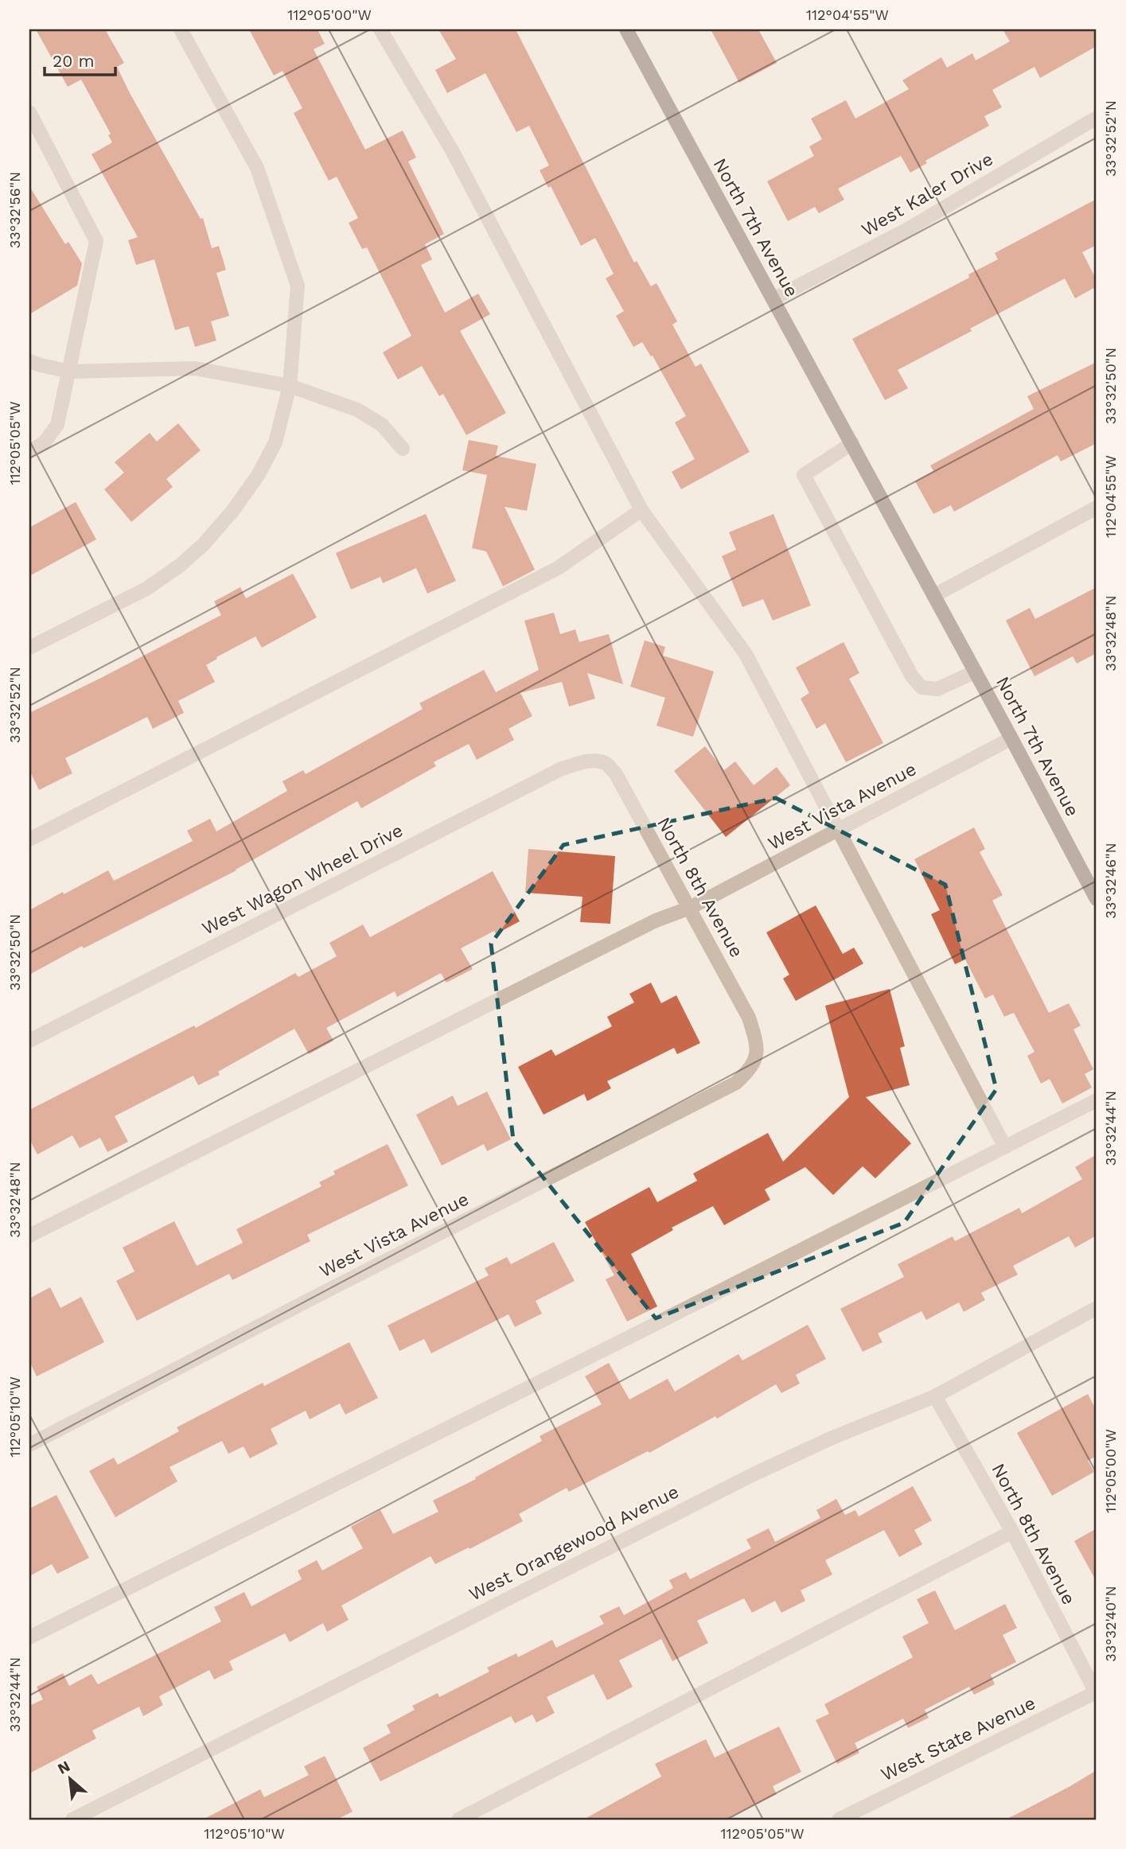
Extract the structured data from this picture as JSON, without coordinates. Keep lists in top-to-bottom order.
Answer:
{
  "streets": {
    "main road": ["North 7th Avenue"],
    "street": [
      "West Kaler Drive",
      "West Vista Avenue",
      "West Wagon Wheel Drive",
      "North 8th Avenue",
      "West Orangewood Avenue",
      "West State Avenue"
    ]
  },
  "crossings": [
    ["West Kaler Drive", "North 7th Avenue"],
    ["North 7th Avenue", "West Vista Avenue"],
    ["West Vista Avenue", "North 8th Avenue"],
    ["West Wagon Wheel Drive", "North 8th Avenue"],
    ["North 8th Avenue", "West Orangewood Avenue"],
    ["North 8th Avenue", "West State Avenue"]
  ],
  "scale_bar": "20 m",
  "north": "top left",
  "coordinates": [
    "112°05'00\"W",
    "112°04'55\"W",
    "33°32'52\"N",
    "33°32'56\"N",
    "33°32'50\"N",
    "112°05'05\"W",
    "33°32'48\"N",
    "33°32'46\"N",
    "33°32'44\"N",
    "112°05'10\"W",
    "33°32'40\"N"
  ]
}
